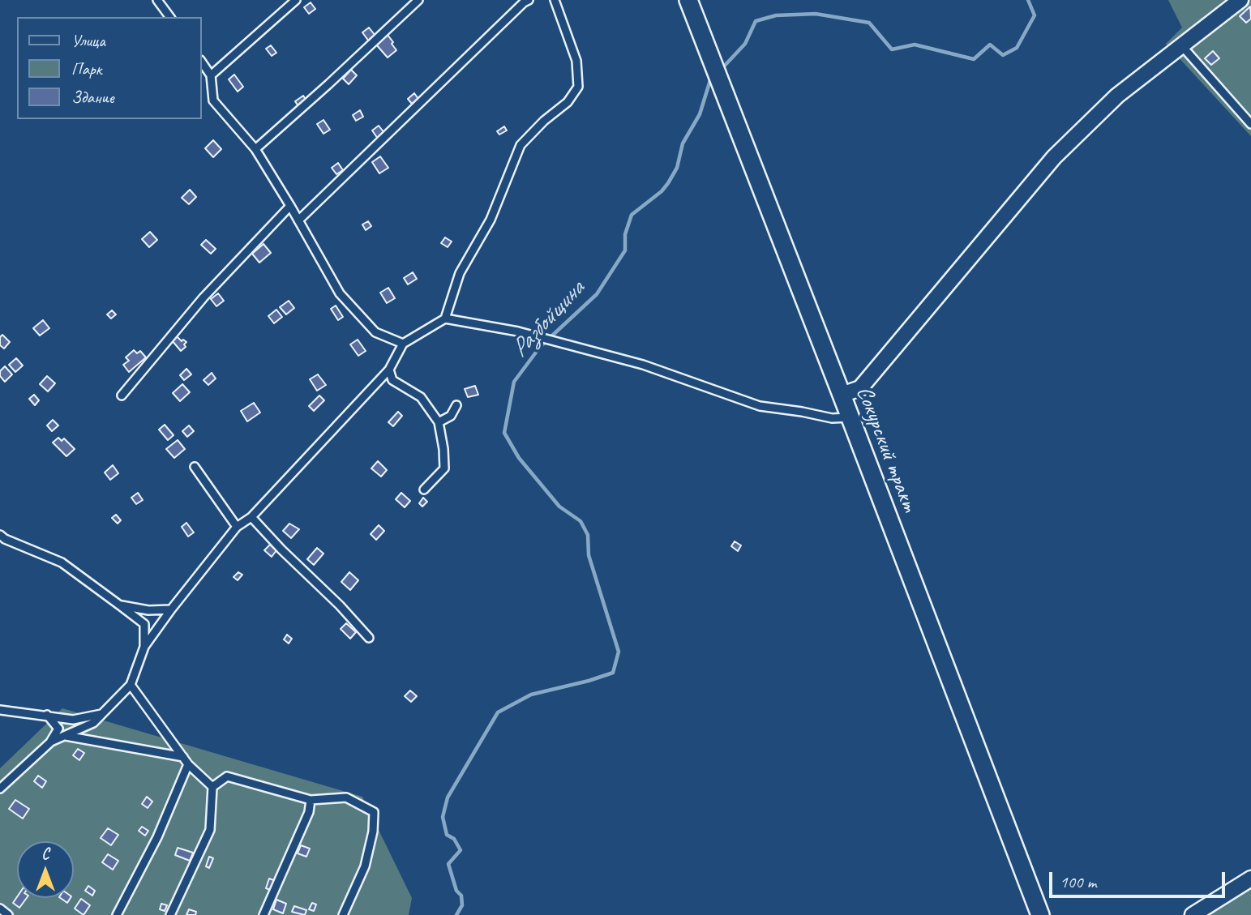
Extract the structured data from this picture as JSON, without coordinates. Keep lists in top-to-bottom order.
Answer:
{
  "streets": {
    "street": ["Сокурский тракт"]
  },
  "water": ["Разбойщина"],
  "legend": ["Улица", "Парк", "Здание"],
  "scale_bar": "100 m",
  "north": "top"
}
